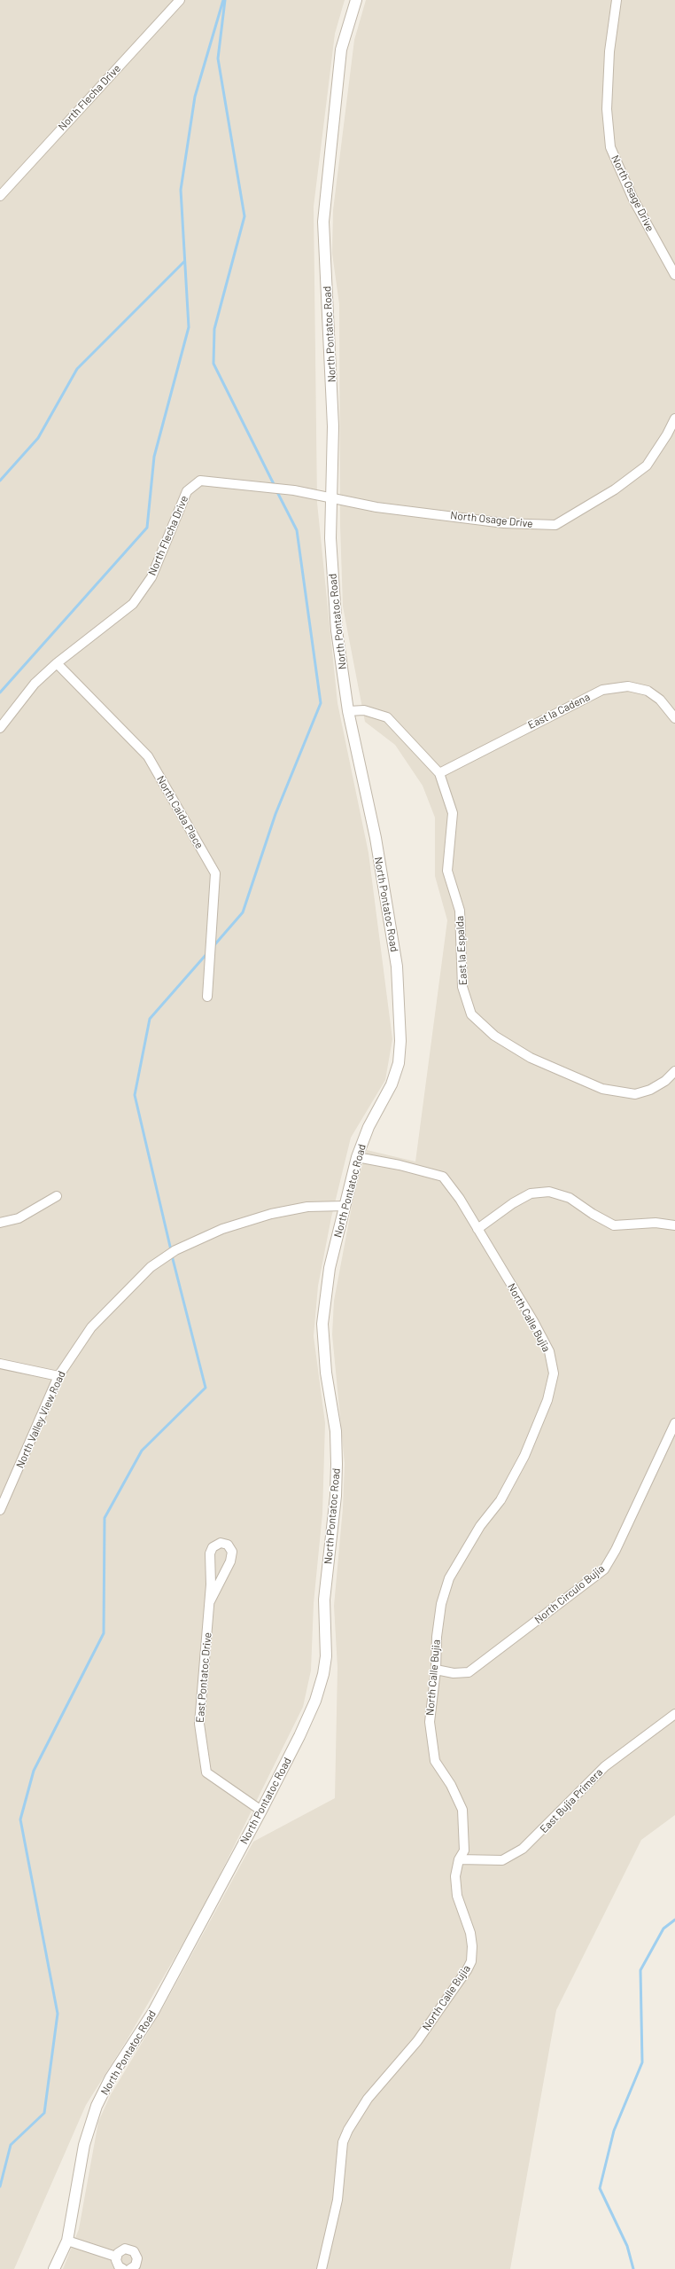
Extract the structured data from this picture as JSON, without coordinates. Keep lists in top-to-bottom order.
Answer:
{
  "streets": {
    "street": [
      "North Flecha Drive",
      "North Osage Drive",
      "North Pontatoc Road",
      "East la Cadena",
      "North Caida Place",
      "East la Espalda",
      "North Calle Bujia",
      "North Valley View Road",
      "North Circulo Bujia",
      "East Pontatoc Drive",
      "East Bujia Primera"
    ]
  },
  "crossings": [
    ["North Flecha Drive", "North Osage Drive"],
    ["North Flecha Drive", "North Pontatoc Road"],
    ["North Flecha Drive", "North Caida Place"],
    ["North Osage Drive", "North Pontatoc Road"],
    ["North Pontatoc Road", "East la Espalda"],
    ["North Pontatoc Road", "North Calle Bujia"],
    ["North Pontatoc Road", "North Valley View Road"],
    ["North Pontatoc Road", "East Pontatoc Drive"],
    ["East la Cadena", "East la Espalda"],
    ["North Calle Bujia", "North Circulo Bujia"],
    ["North Calle Bujia", "East Bujia Primera"]
  ]
}
